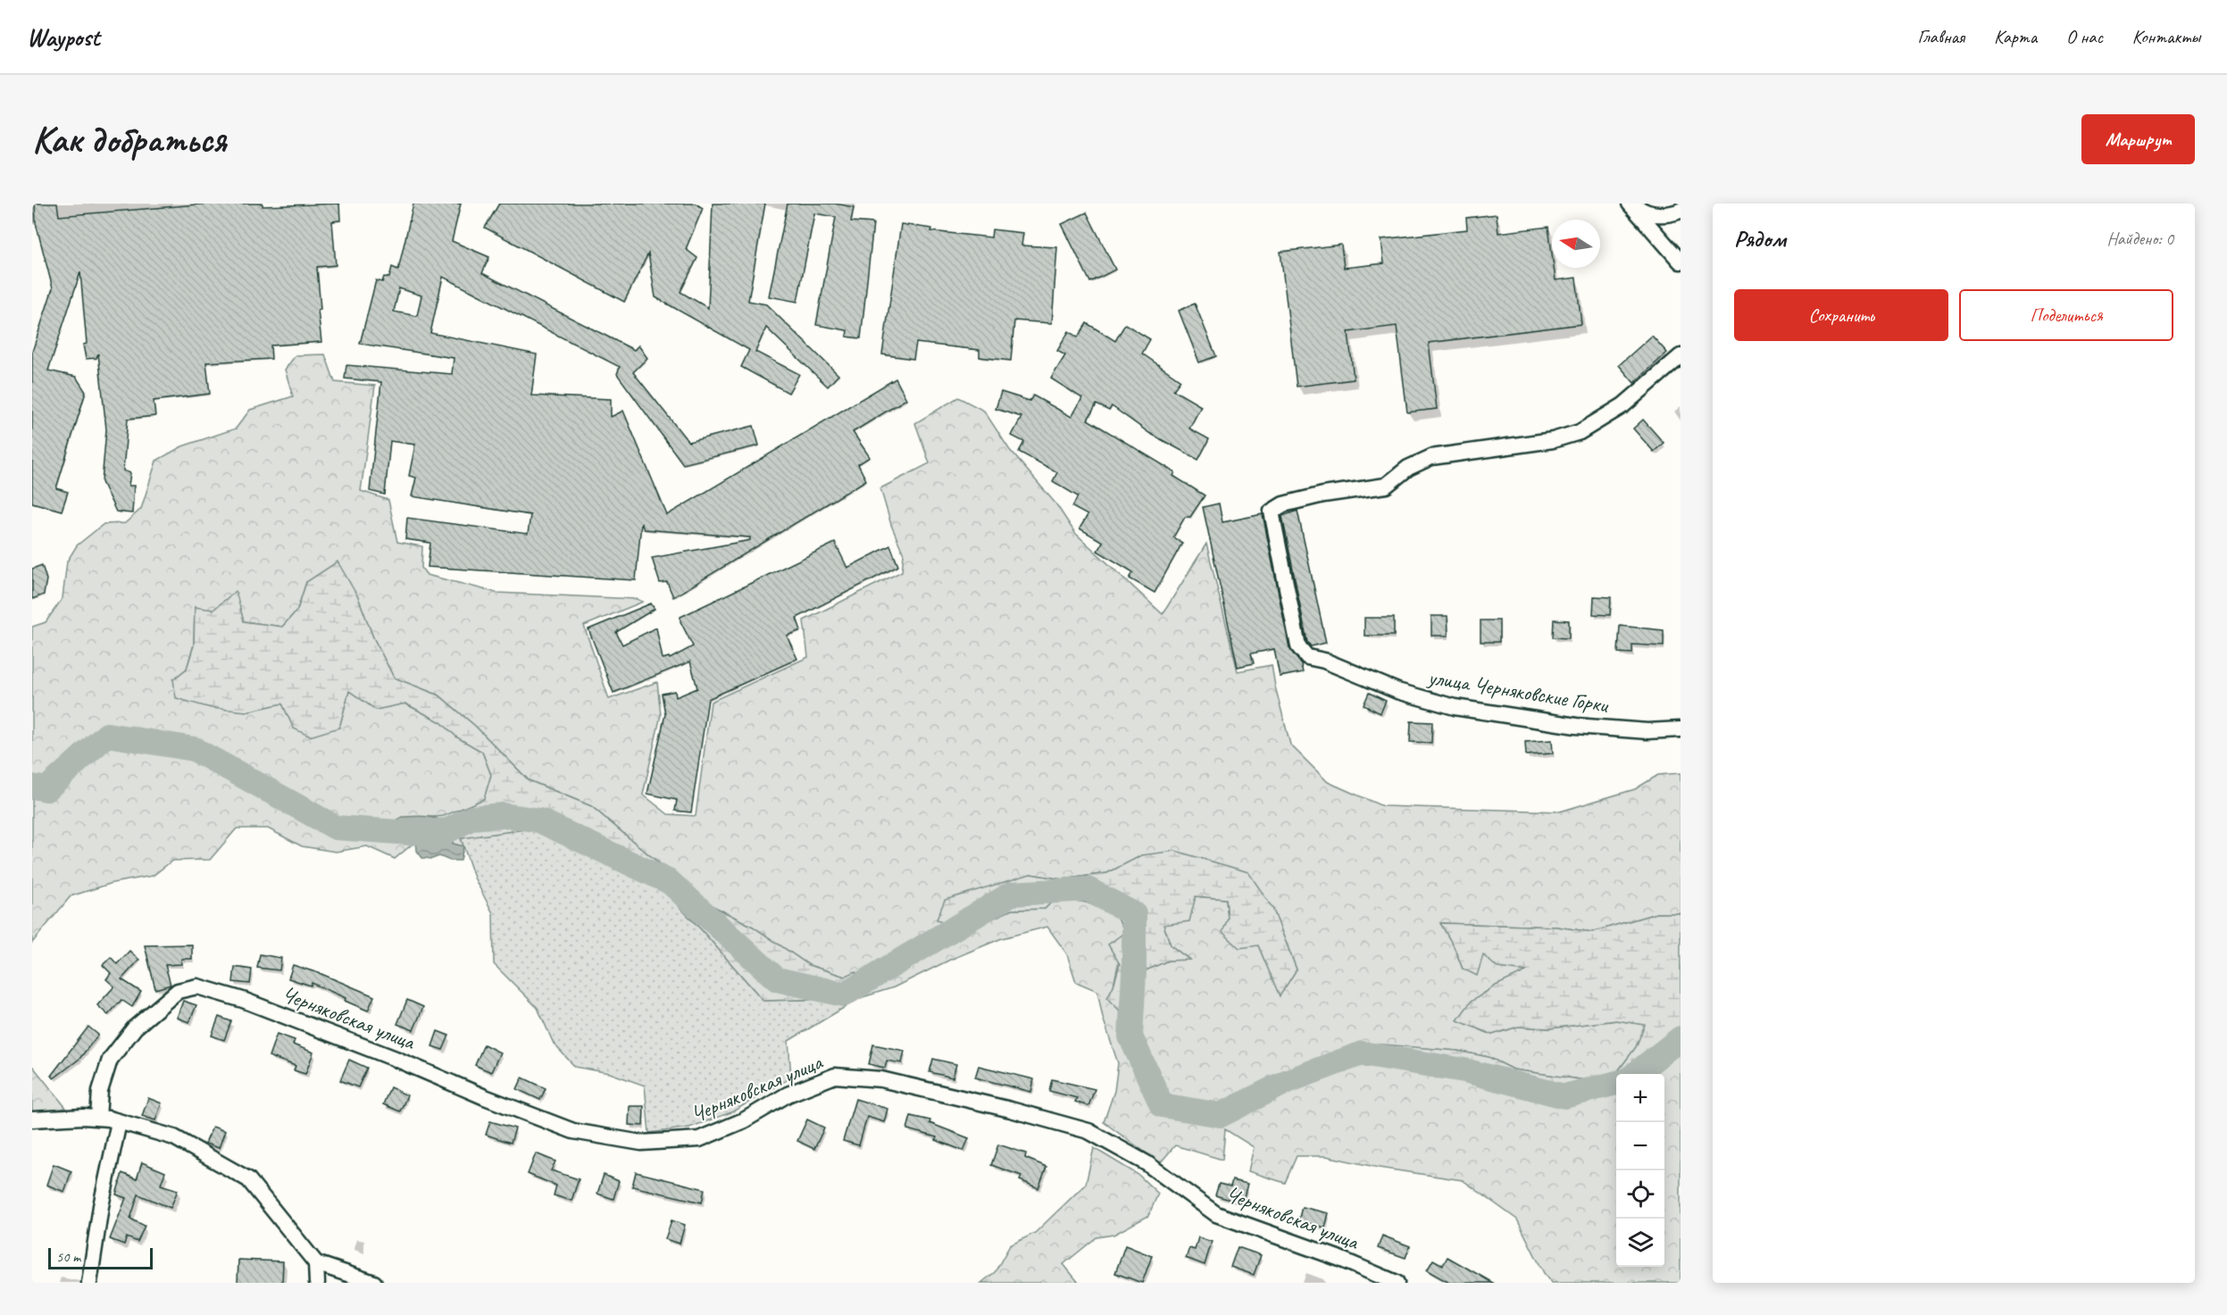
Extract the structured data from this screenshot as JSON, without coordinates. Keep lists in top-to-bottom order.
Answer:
{
  "streets": {
    "street": ["улица Черняковские Горки", "Черняковская улица"]
  },
  "scale_bar": "50 m",
  "north": "left",
  "page": {
    "header": "Waypost",
    "nav": [
      "Главная",
      "Карта",
      "О нас",
      "Контакты"
    ],
    "buttons": [
      "Маршрут",
      ["Сохранить", "Поделиться"]
    ],
    "title": "Как добраться",
    "heading": ["Рядом", "Найдено: 0"],
    "map_buttons": ["+", "−"],
    "scale": "50 m"
  }
}
